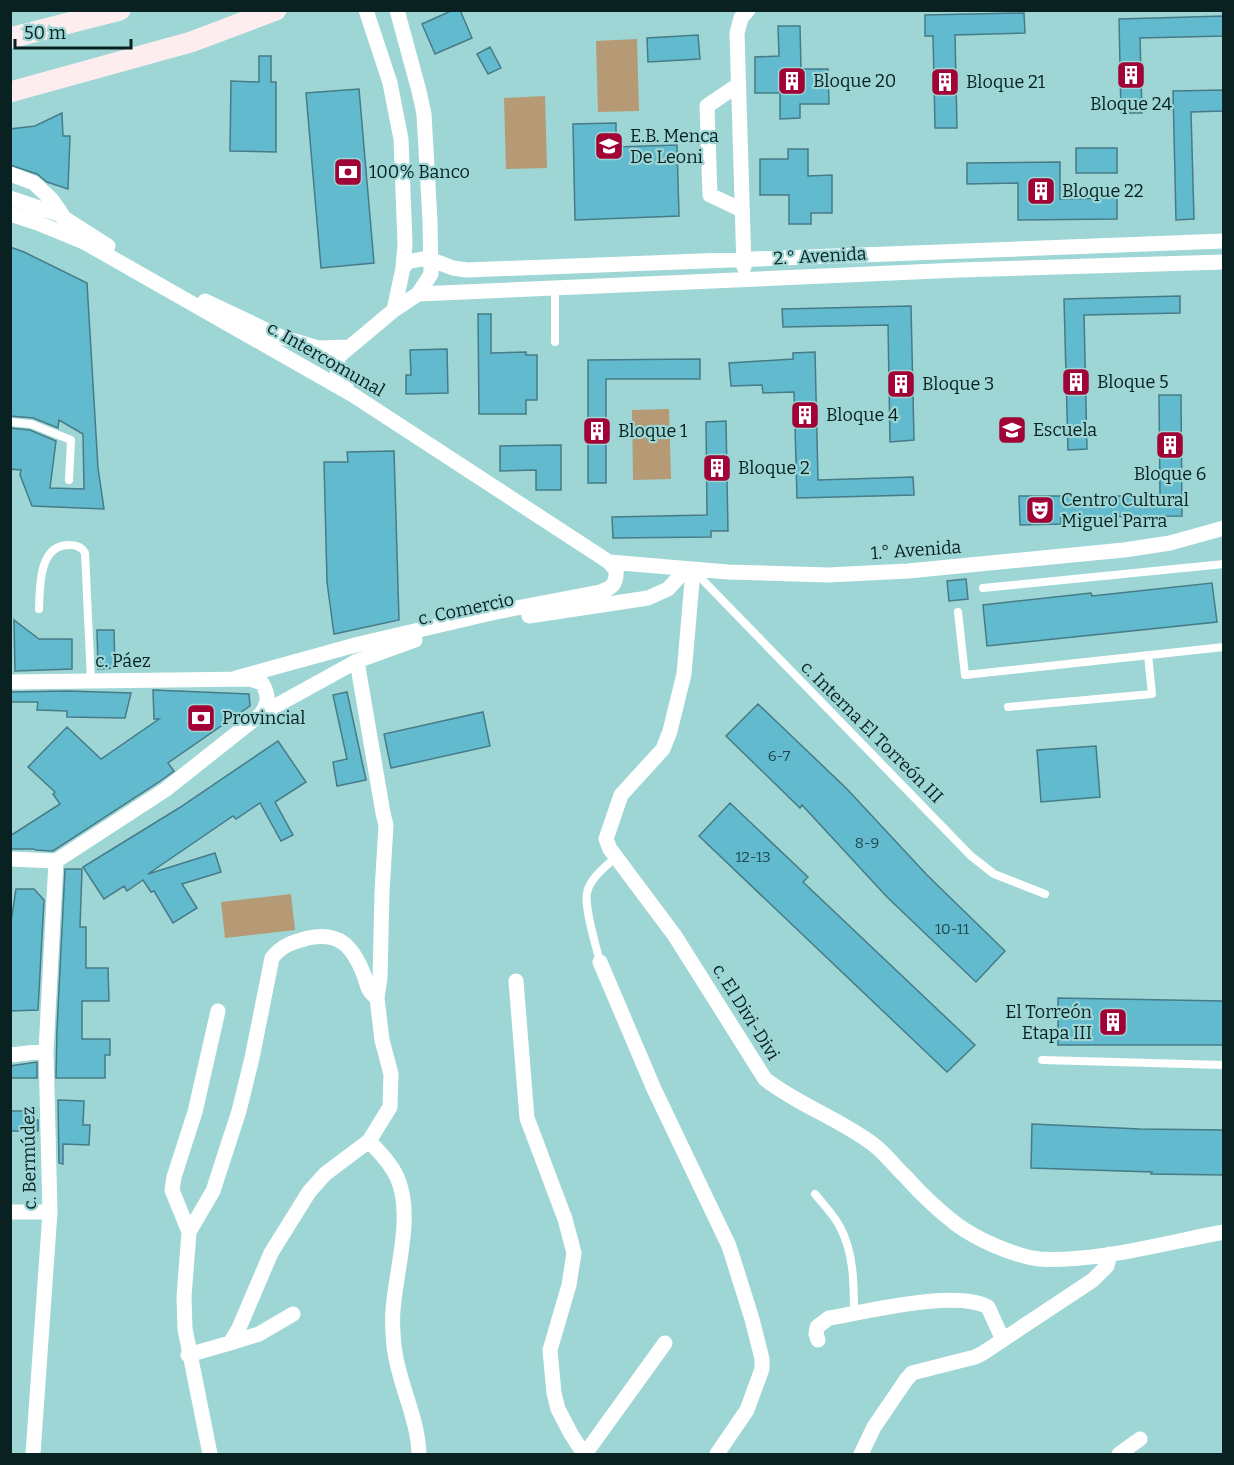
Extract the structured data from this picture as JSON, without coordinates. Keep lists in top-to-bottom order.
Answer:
{
  "streets": {
    "street": [
      "2.° Avenida",
      "c. Intercomunal",
      "1.° Avenida",
      "c. Comercio",
      "c. Páez",
      "c. El Divi-Divi",
      "c. Bermúdez"
    ],
    "lane": ["c. Interna El Torreón III"]
  },
  "crossings": [
    ["c. Intercomunal", "1.° Avenida"],
    ["1.° Avenida", "c. Comercio"],
    ["1.° Avenida", "c. Interna El Torreón III"],
    ["1.° Avenida", "c. El Divi-Divi"],
    ["c. Comercio", "c. Interna El Torreón III"],
    ["c. Comercio", "c. El Divi-Divi"],
    ["c. Comercio", "c. Bermúdez"],
    ["c. Interna El Torreón III", "c. El Divi-Divi"]
  ],
  "places": {
    "building": [
      "Bloque 24",
      "Bloque 20",
      "Bloque 21",
      "Bloque 22",
      "Bloque 5",
      "Bloque 3",
      "Bloque 4",
      "Bloque 1",
      "Bloque 6",
      "Bloque 2",
      "El Torreón Etapa III"
    ],
    "school or university": ["E.B. Menca De Leoni", "Escuela"],
    "bank": ["100% Banco", "Provincial"],
    "theatre": ["Centro Cultural Miguel Parra"]
  },
  "house_numbers": [
    "6-7",
    "8-9",
    "12-13",
    "10-11"
  ],
  "scale_bar": "50 m"
}
